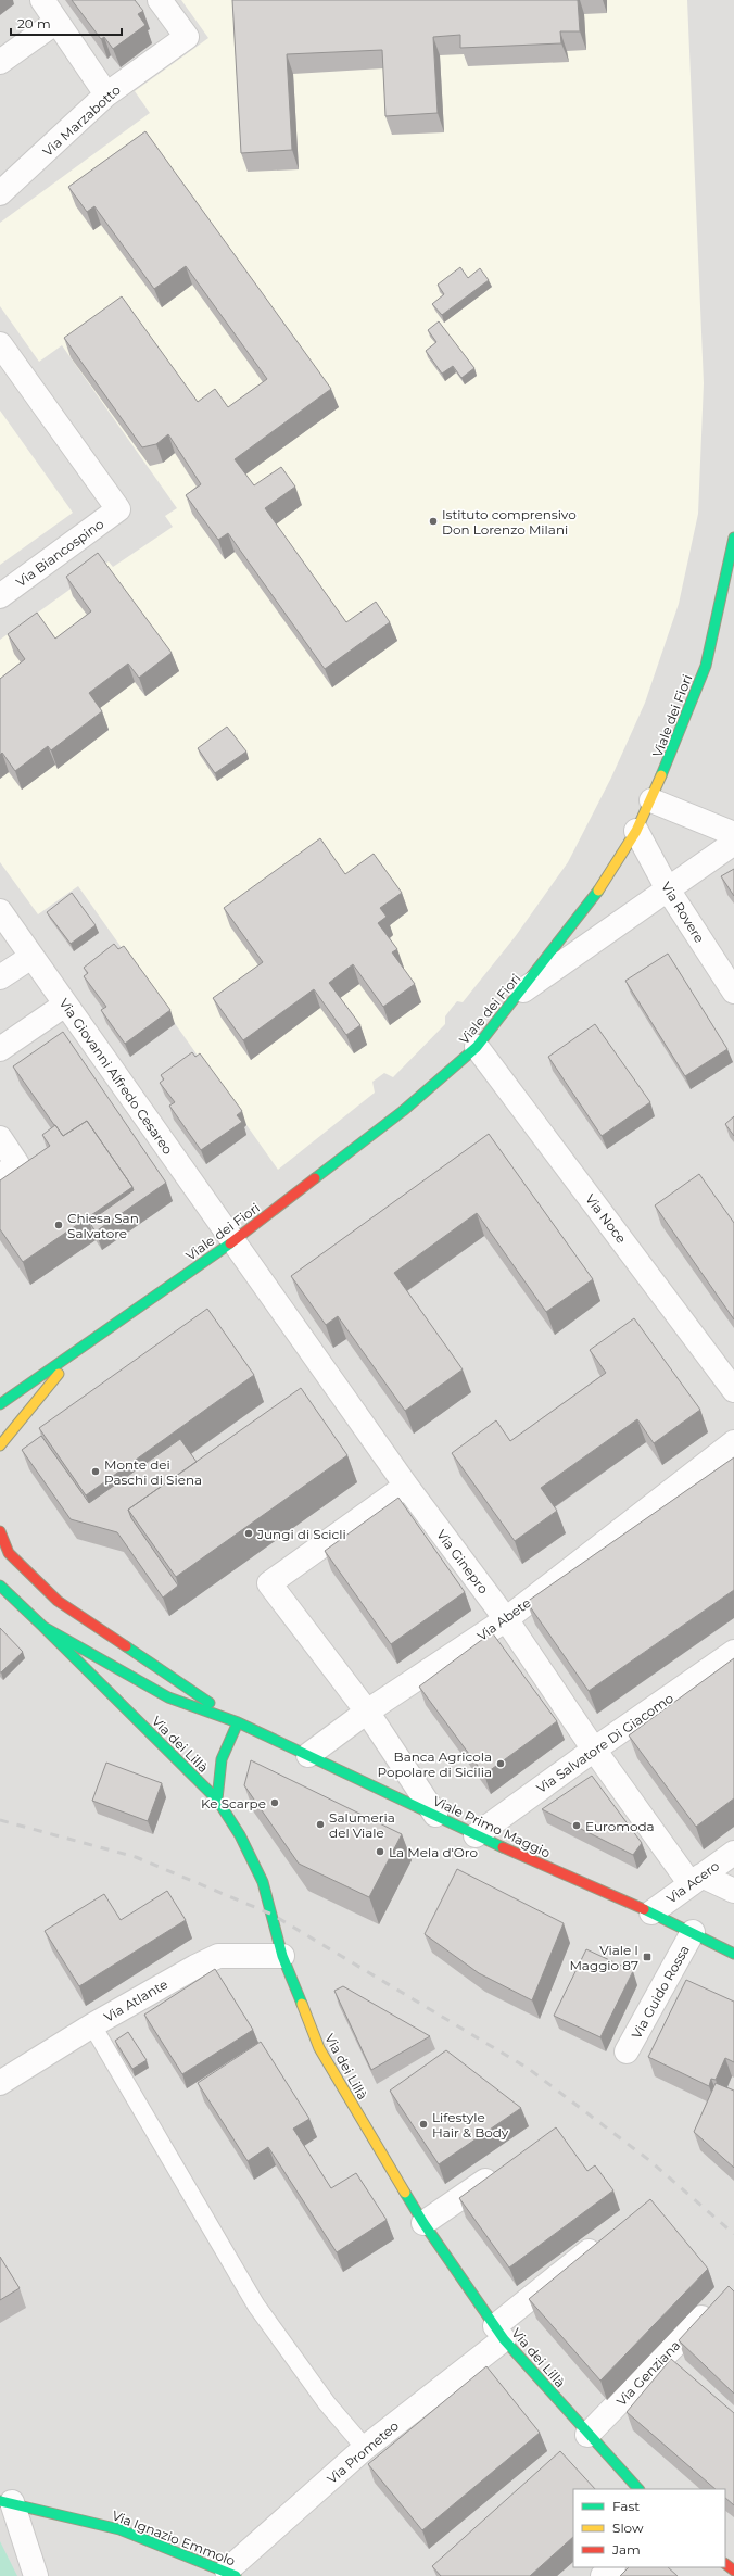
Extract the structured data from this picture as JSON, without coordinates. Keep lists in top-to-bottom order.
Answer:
{
  "streets": {
    "street": [
      "Via Marzabotto",
      "Via Biancospino",
      "Viale dei Fiori",
      "Via Rovere",
      "Via Giovanni Alfredo Cesareo",
      "Via Noce",
      "Via Ginepro",
      "Via Abete",
      "Via Salvatore Di Giacomo",
      "Via dei Lillà",
      "Viale Primo Maggio",
      "Via Acero",
      "Via Guido Rossa",
      "Via Atlante",
      "Via Genziana",
      "Via Prometeo",
      "Via Ignazio Emmolo"
    ]
  },
  "crossings": [
    ["Viale dei Fiori", "Via Rovere"],
    ["Viale dei Fiori", "Via Giovanni Alfredo Cesareo"],
    ["Viale dei Fiori", "Via Noce"],
    ["Viale dei Fiori", "Via Ginepro"],
    ["Via Giovanni Alfredo Cesareo", "Via Ginepro"],
    ["Via Ginepro", "Via Abete"],
    ["Via Ginepro", "Via Salvatore Di Giacomo"],
    ["Via Ginepro", "Via Acero"],
    ["Via Abete", "Viale Primo Maggio"],
    ["Via Salvatore Di Giacomo", "Viale Primo Maggio"],
    ["Via dei Lillà", "Via Atlante"],
    ["Via dei Lillà", "Via Genziana"],
    ["Via dei Lillà", "Via Prometeo"],
    ["Viale Primo Maggio", "Via Acero"],
    ["Viale Primo Maggio", "Via Guido Rossa"],
    ["Via Prometeo", "Via Ignazio Emmolo"]
  ],
  "places": {
    "other": [
      "Istituto comprensivo Don Lorenzo Milani",
      "Chiesa San Salvatore",
      "Monte dei Paschi di Siena",
      "Jungi di Scicli",
      "Banca Agricola Popolare di Sicilia",
      "Ke Scarpe",
      "Salumeria del Viale",
      "Euromoda",
      "La Mela d'Oro",
      "Lifestyle Hair & Body"
    ],
    "transit": ["Viale I Maggio 87"]
  },
  "legend": ["Fast", "Slow", "Jam"],
  "scale_bar": "20 m"
}
